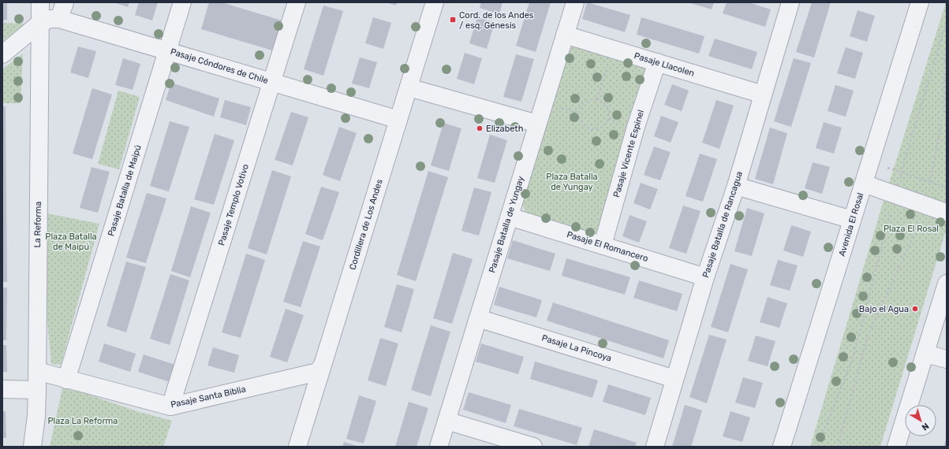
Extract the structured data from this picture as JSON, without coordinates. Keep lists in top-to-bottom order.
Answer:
{
  "streets": {
    "street": [
      "Pasaje Llacolen",
      "Pasaje Cóndores de Chile",
      "Pasaje Vicente Espinel",
      "Pasaje Batalla de Maipú",
      "Pasaje Templo Votivo",
      "La Reforma",
      "Cordillera de Los Andes",
      "Pasaje Batalla de Yungay",
      "Pasaje Batalla de Rancagua",
      "Avenida El Rosal",
      "Pasaje El Romancero",
      "Pasaje La Pincoya",
      "Pasaje Santa Biblia"
    ]
  },
  "crossings": [
    ["Pasaje Llacolen", "Pasaje Vicente Espinel"],
    ["Pasaje Llacolen", "Pasaje Batalla de Yungay"],
    ["Pasaje Llacolen", "Pasaje Batalla de Rancagua"],
    ["Pasaje Cóndores de Chile", "Pasaje Batalla de Maipú"],
    ["Pasaje Cóndores de Chile", "Pasaje Templo Votivo"],
    ["Pasaje Cóndores de Chile", "La Reforma"],
    ["Pasaje Cóndores de Chile", "Cordillera de Los Andes"],
    ["Pasaje Vicente Espinel", "Pasaje El Romancero"],
    ["Pasaje Batalla de Maipú", "Pasaje Santa Biblia"],
    ["Pasaje Templo Votivo", "Pasaje Santa Biblia"],
    ["La Reforma", "Pasaje Santa Biblia"],
    ["Cordillera de Los Andes", "Pasaje Santa Biblia"],
    ["Pasaje Batalla de Yungay", "Pasaje El Romancero"],
    ["Pasaje Batalla de Yungay", "Pasaje La Pincoya"],
    ["Pasaje Batalla de Rancagua", "Pasaje El Romancero"],
    ["Pasaje Batalla de Rancagua", "Pasaje La Pincoya"]
  ],
  "parks": [
    "Plaza Batalla de Yungay",
    "Plaza El Rosal",
    "Plaza Batalla de Maipú",
    "Plaza La Reforma"
  ],
  "places": {
    "transit": ["Cord. de los Andes / esq. Génesis"],
    "other": ["Elizabeth", "Bajo el Agua"]
  },
  "north": "bottom right"
}
